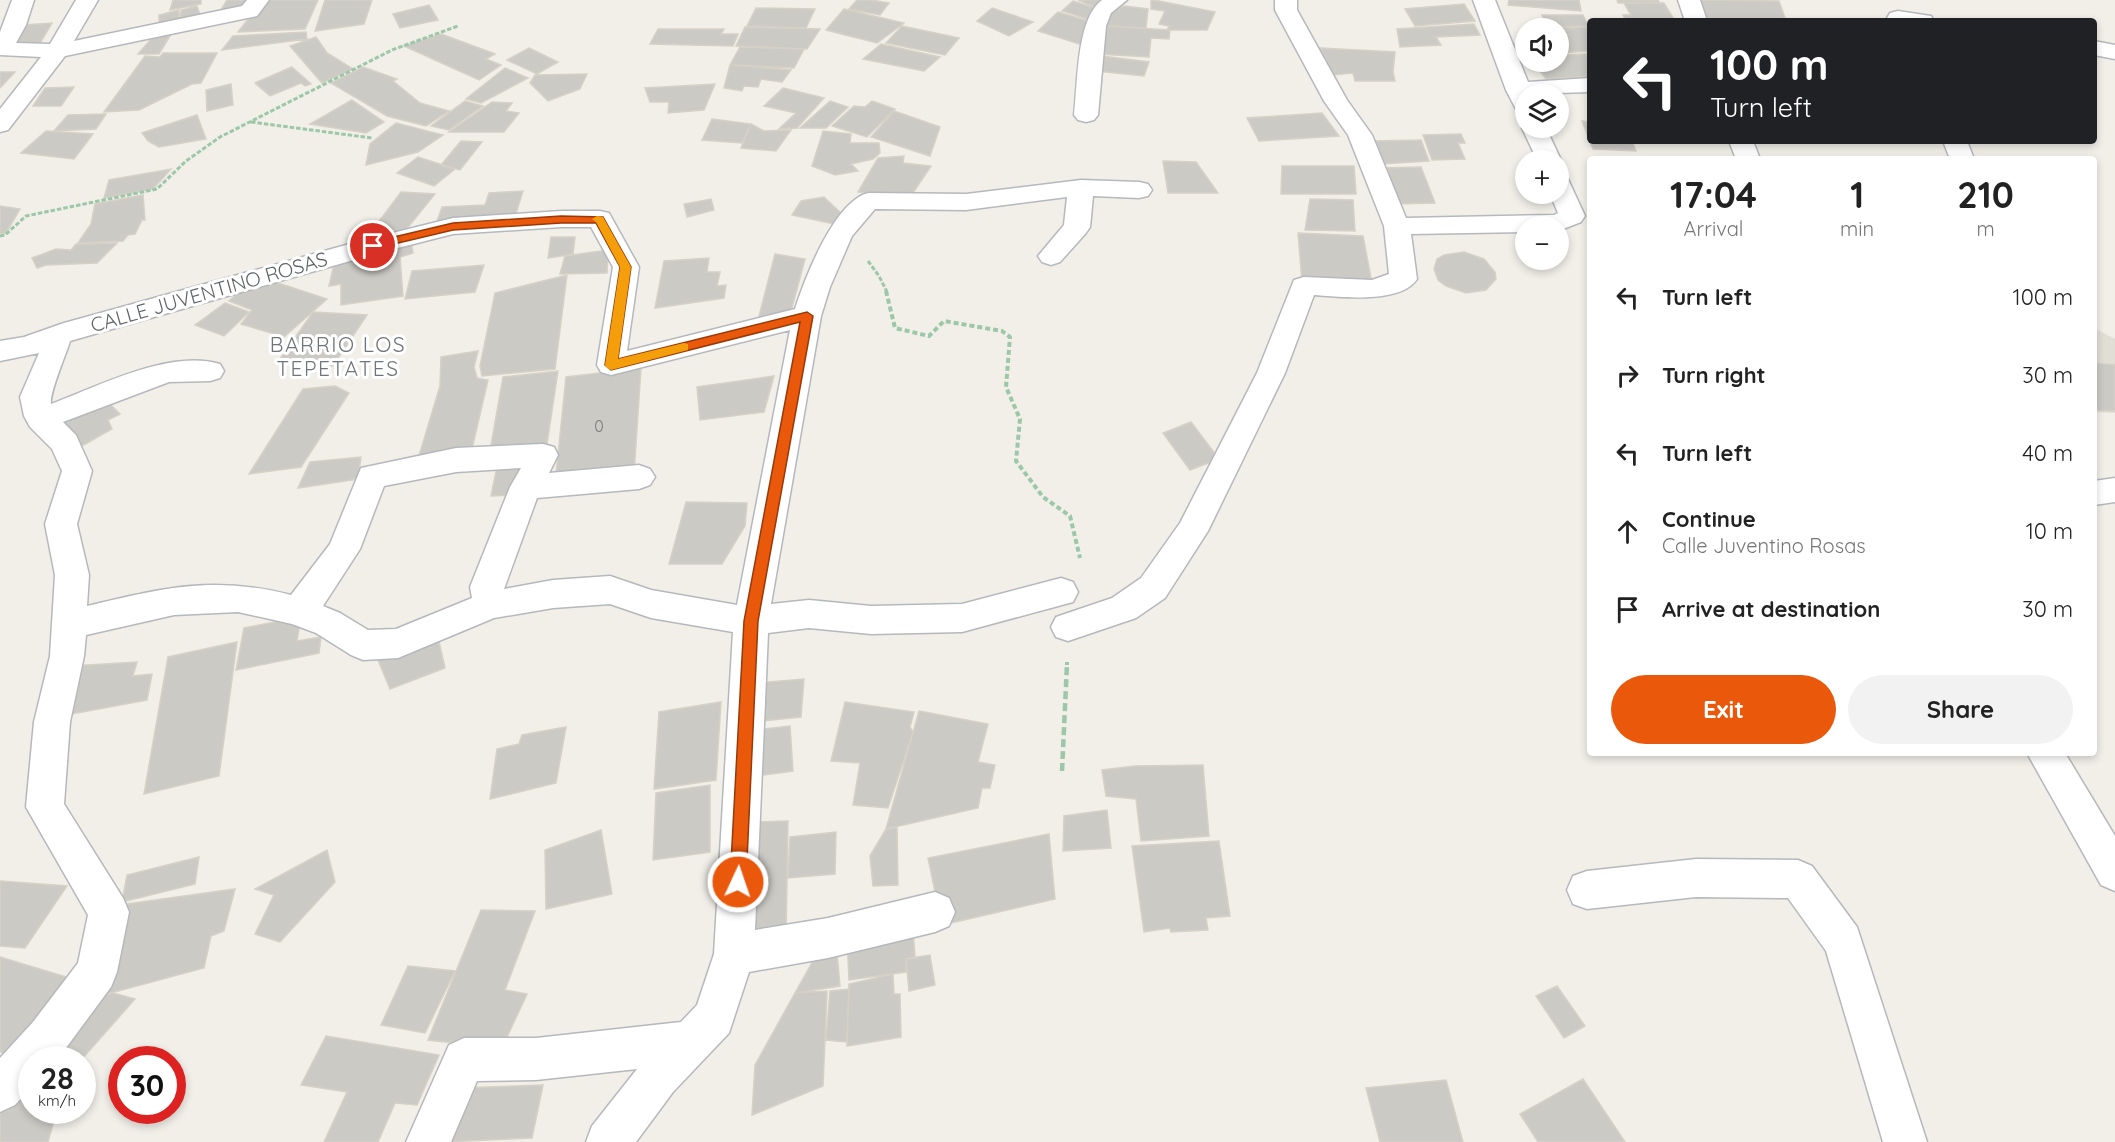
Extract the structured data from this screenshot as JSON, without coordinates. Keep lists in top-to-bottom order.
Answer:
{
  "streets": {
    "street": ["CALLE JUVENTINO ROSAS"]
  },
  "districts": ["BARRIO LOS TEPETATES"],
  "house_numbers": ["0"],
  "page": {
    "map_buttons": ["+", "−"],
    "turn": ["100 m", "Turn left"],
    "eta": [
      "17:04",
      "Arrival",
      "1",
      "min",
      "210",
      "m"
    ],
    "list": [
      {
        "name": "Turn left",
        "value": "100 m"
      },
      {
        "name": "Turn right",
        "value": "30 m"
      },
      {
        "name": "Turn left",
        "value": "40 m"
      },
      {
        "name": "Continue",
        "note": "Calle Juventino Rosas",
        "value": "10 m"
      },
      {
        "name": "Arrive at destination",
        "value": "30 m"
      }
    ],
    "buttons": ["Exit", "Share"],
    "speed": "28 km/h",
    "limit": "30"
  }
}
